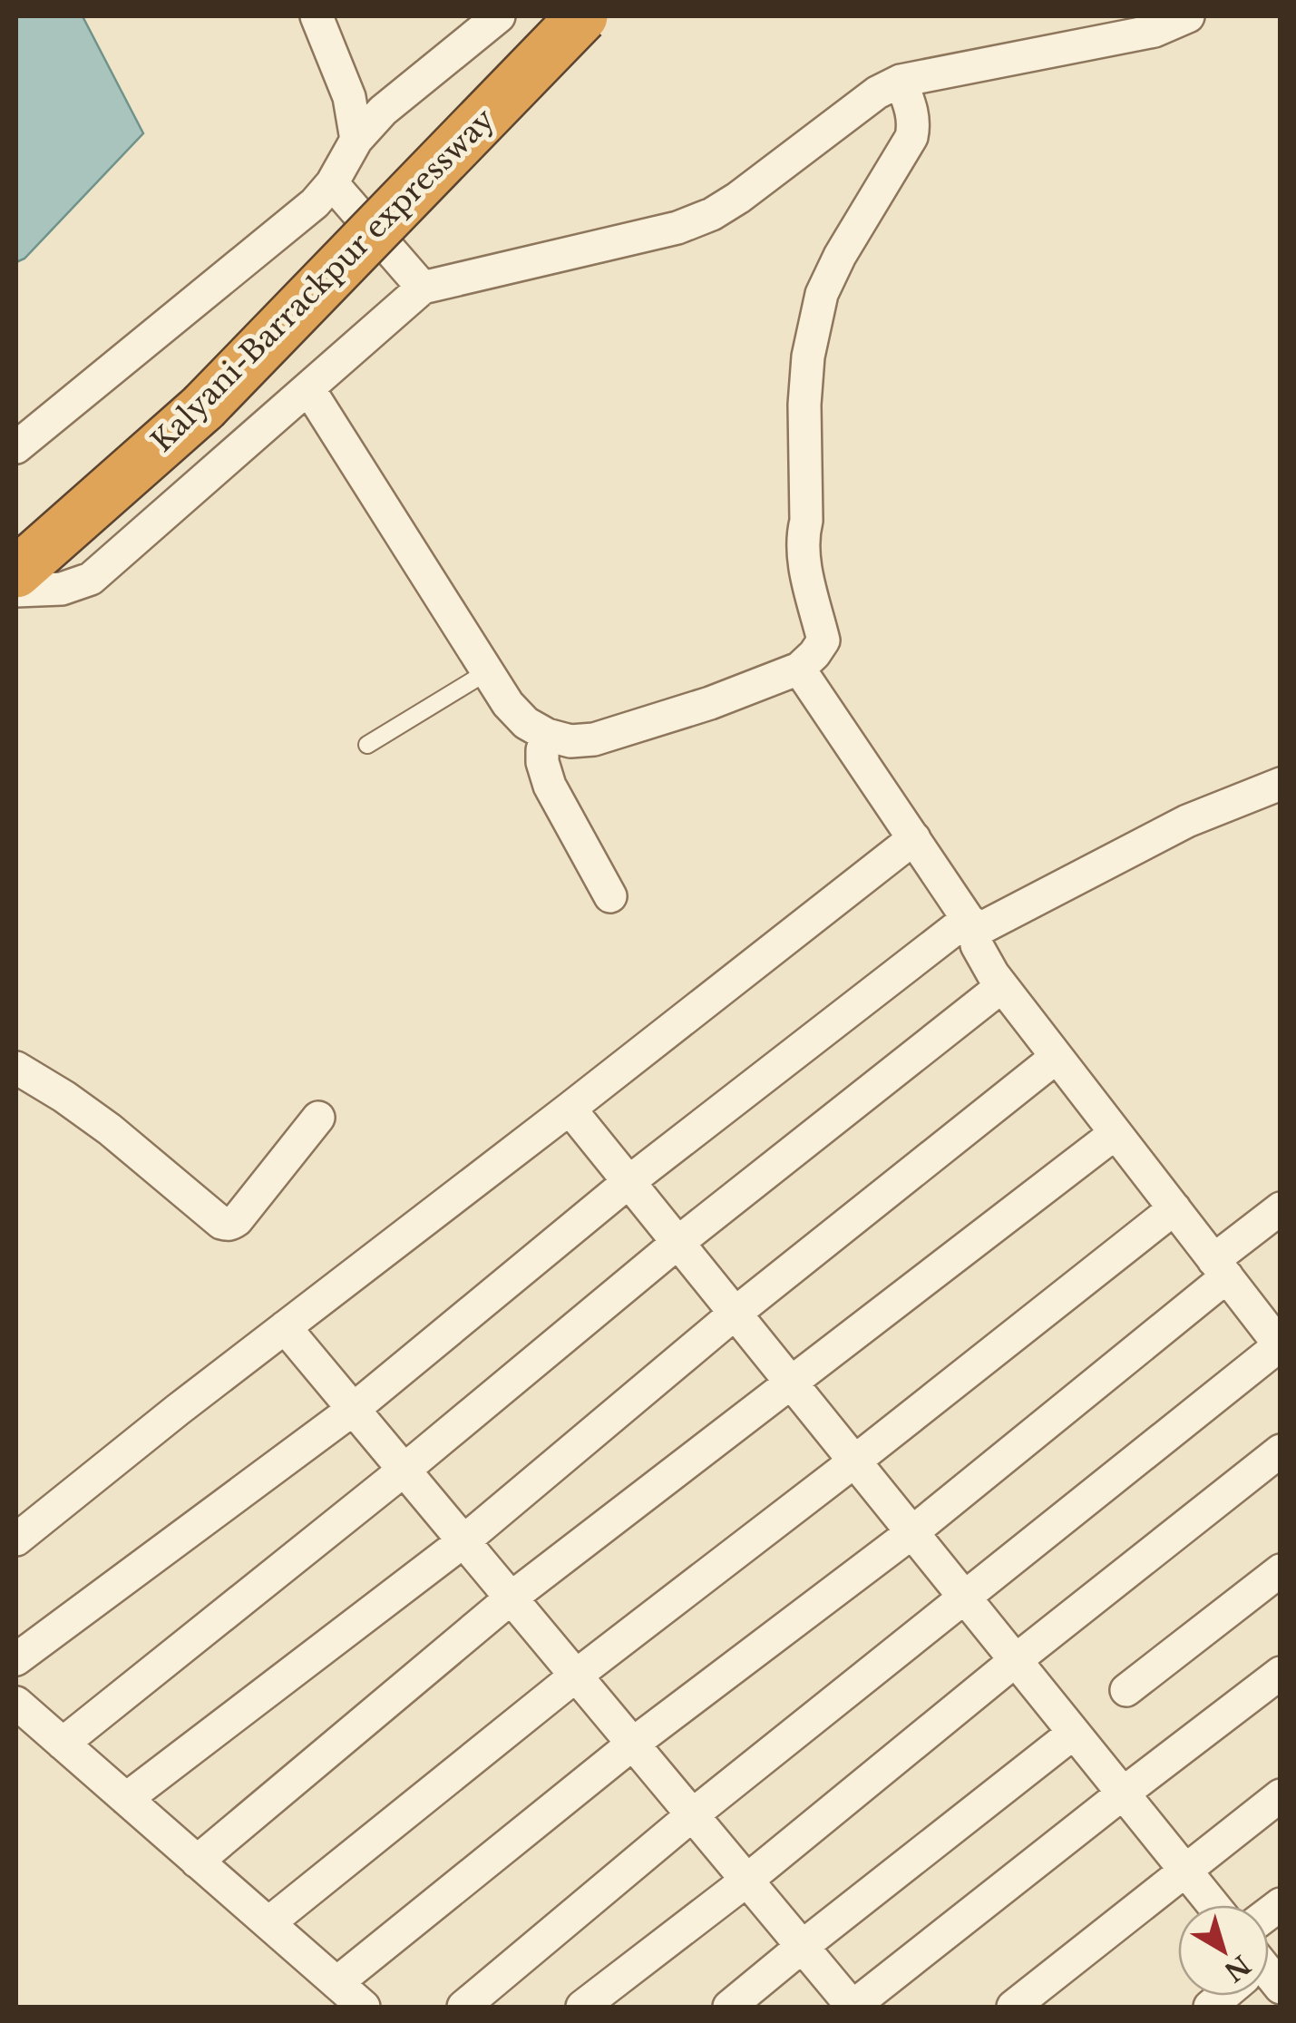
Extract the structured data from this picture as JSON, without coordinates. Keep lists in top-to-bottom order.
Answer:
{
  "streets": {
    "highway": ["Kalyani-Barrackpur expressway"]
  },
  "north": "bottom right"
}
